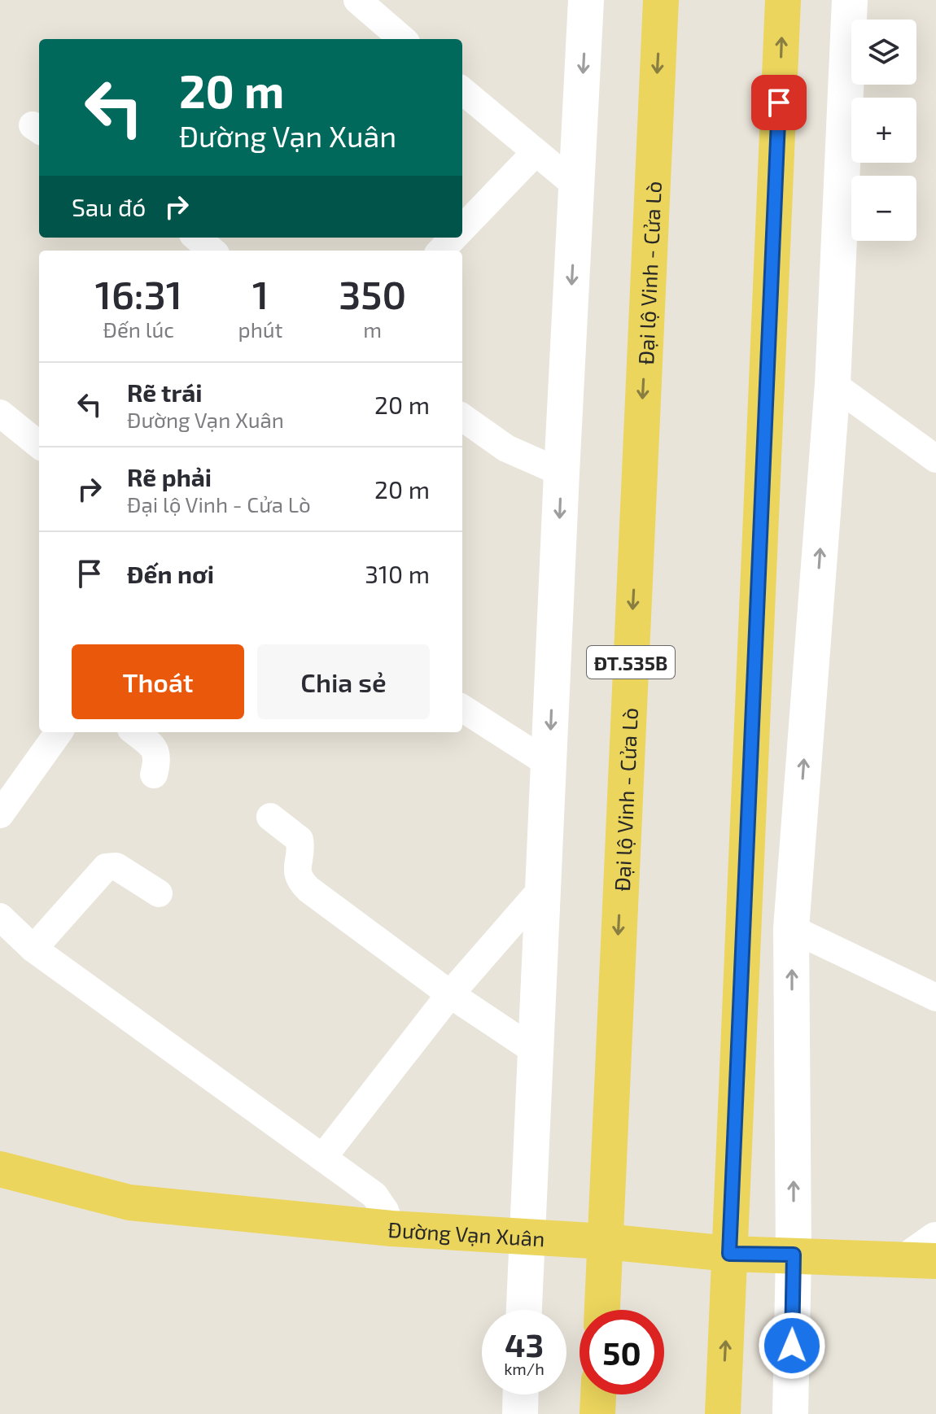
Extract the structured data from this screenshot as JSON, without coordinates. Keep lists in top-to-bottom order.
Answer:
{
  "streets": {
    "main road": ["Đại lộ Vinh - Cửa Lò", "ĐT.535B", "Đường Vạn Xuân"]
  },
  "crossings": [
    ["Đại lộ Vinh - Cửa Lò", "Đường Vạn Xuân"]
  ],
  "page": {
    "map_buttons": ["+", "−"],
    "turn": ["20 m", "Đường Vạn Xuân"],
    "then": "Sau đó",
    "eta": [
      "16:31",
      "Đến lúc",
      "1",
      "phút",
      "350",
      "m"
    ],
    "list": [
      {
        "name": "Rẽ trái",
        "note": "Đường Vạn Xuân",
        "value": "20 m"
      },
      {
        "name": "Rẽ phải",
        "note": "Đại lộ Vinh - Cửa Lò",
        "value": "20 m"
      },
      {
        "name": "Đến nơi",
        "value": "310 m"
      }
    ],
    "buttons": ["Thoát", "Chia sẻ"],
    "speed": "43 km/h",
    "limit": "50"
  }
}
